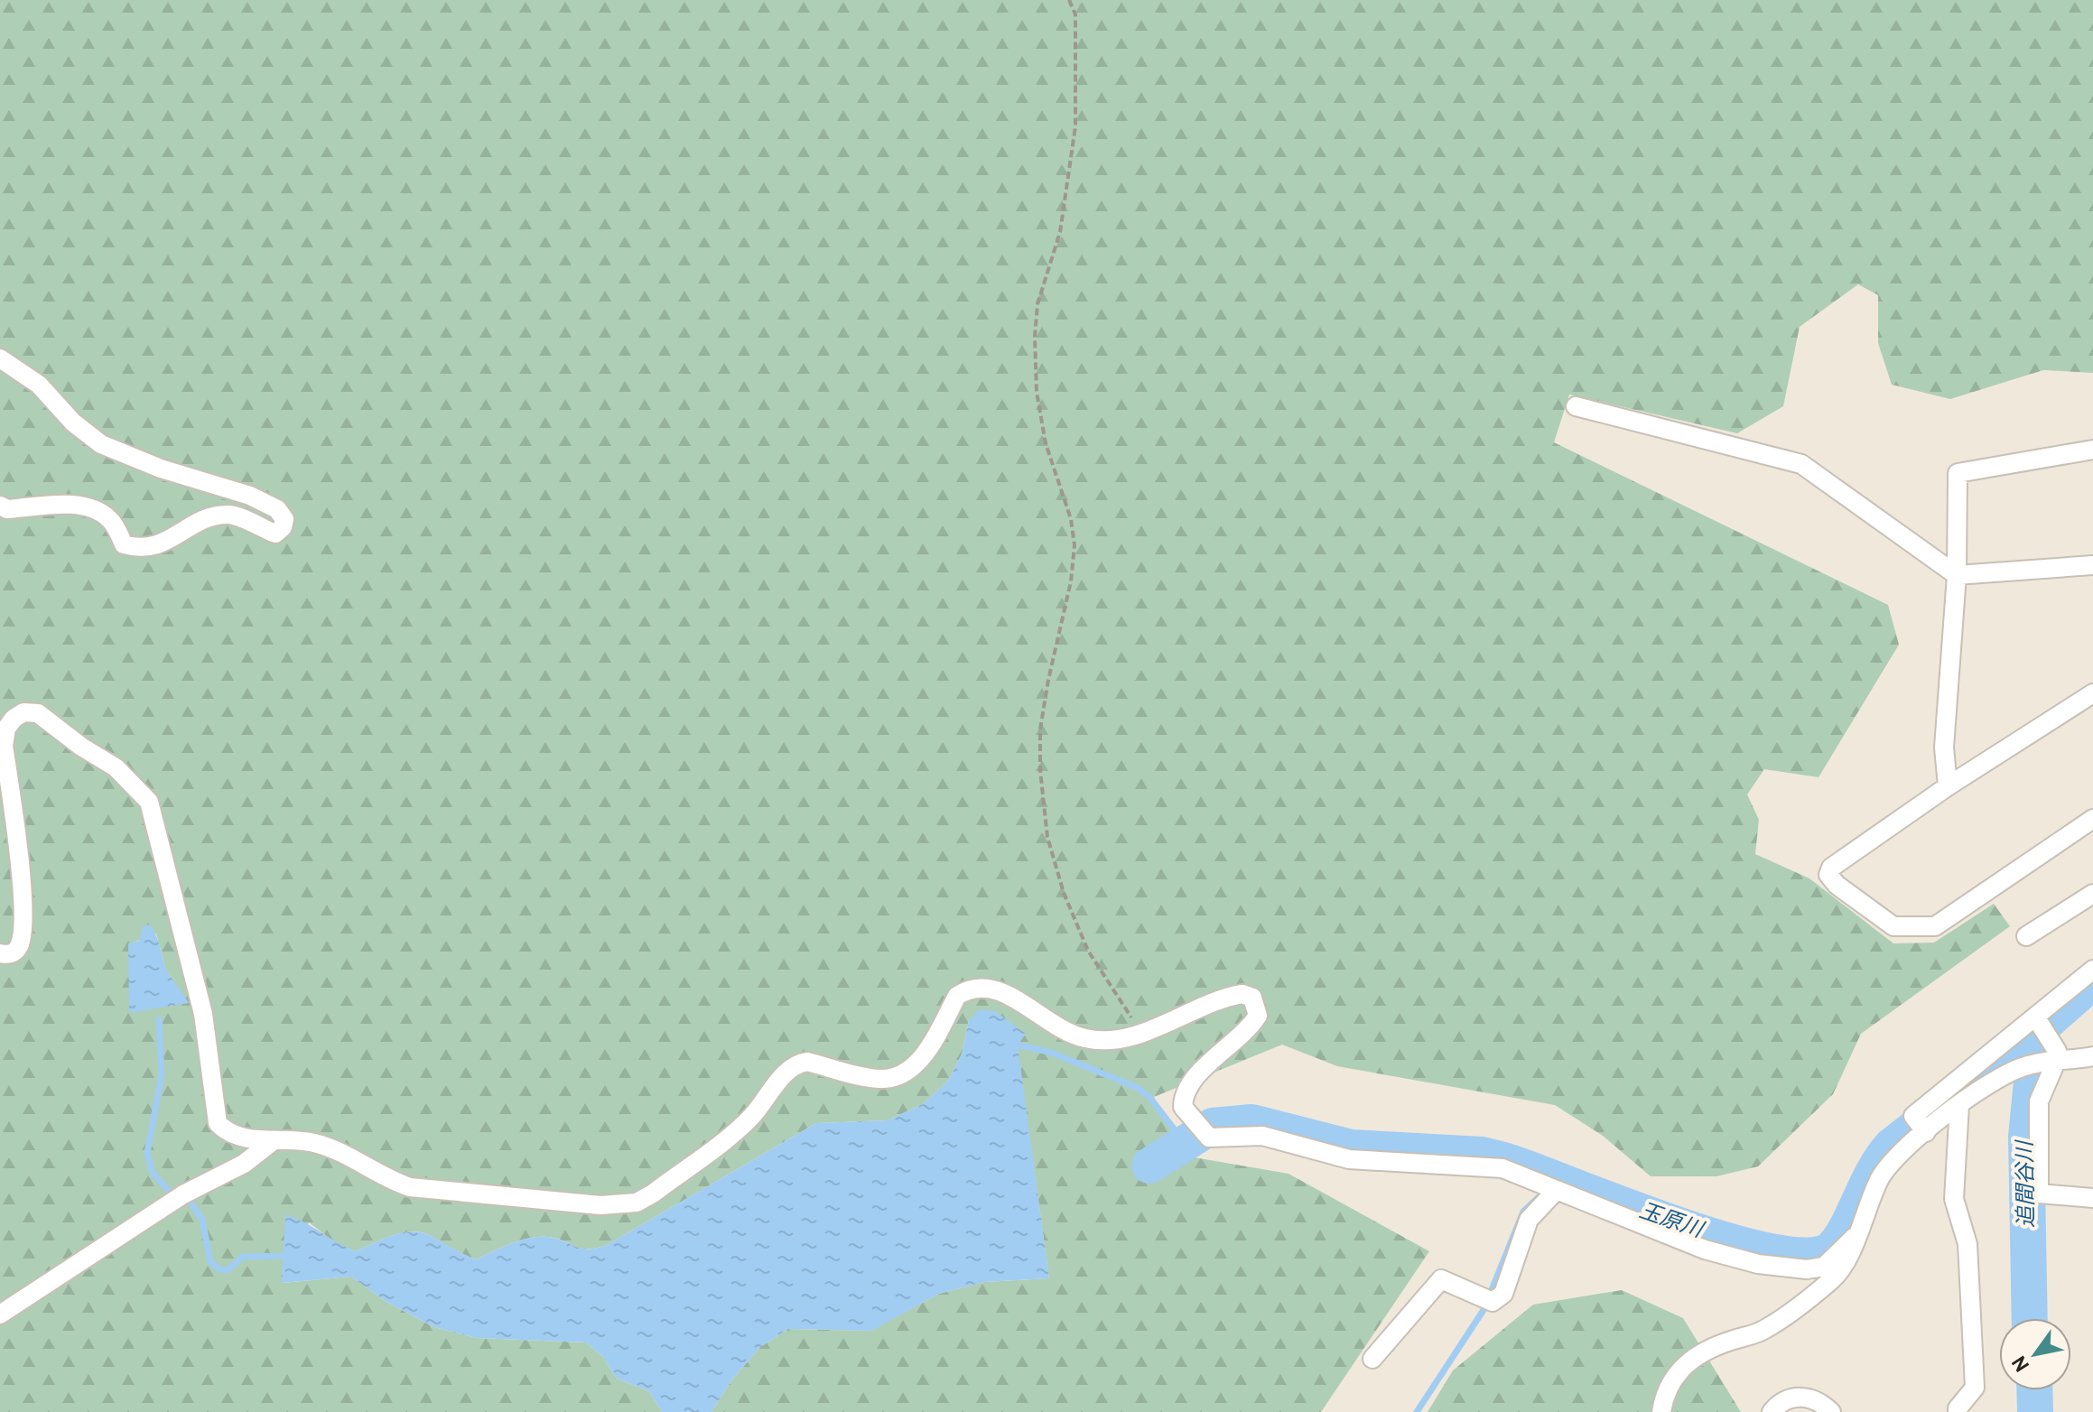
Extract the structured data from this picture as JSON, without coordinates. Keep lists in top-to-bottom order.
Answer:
{
  "water": ["追間谷川", "玉原川"],
  "north": "bottom left"
}
